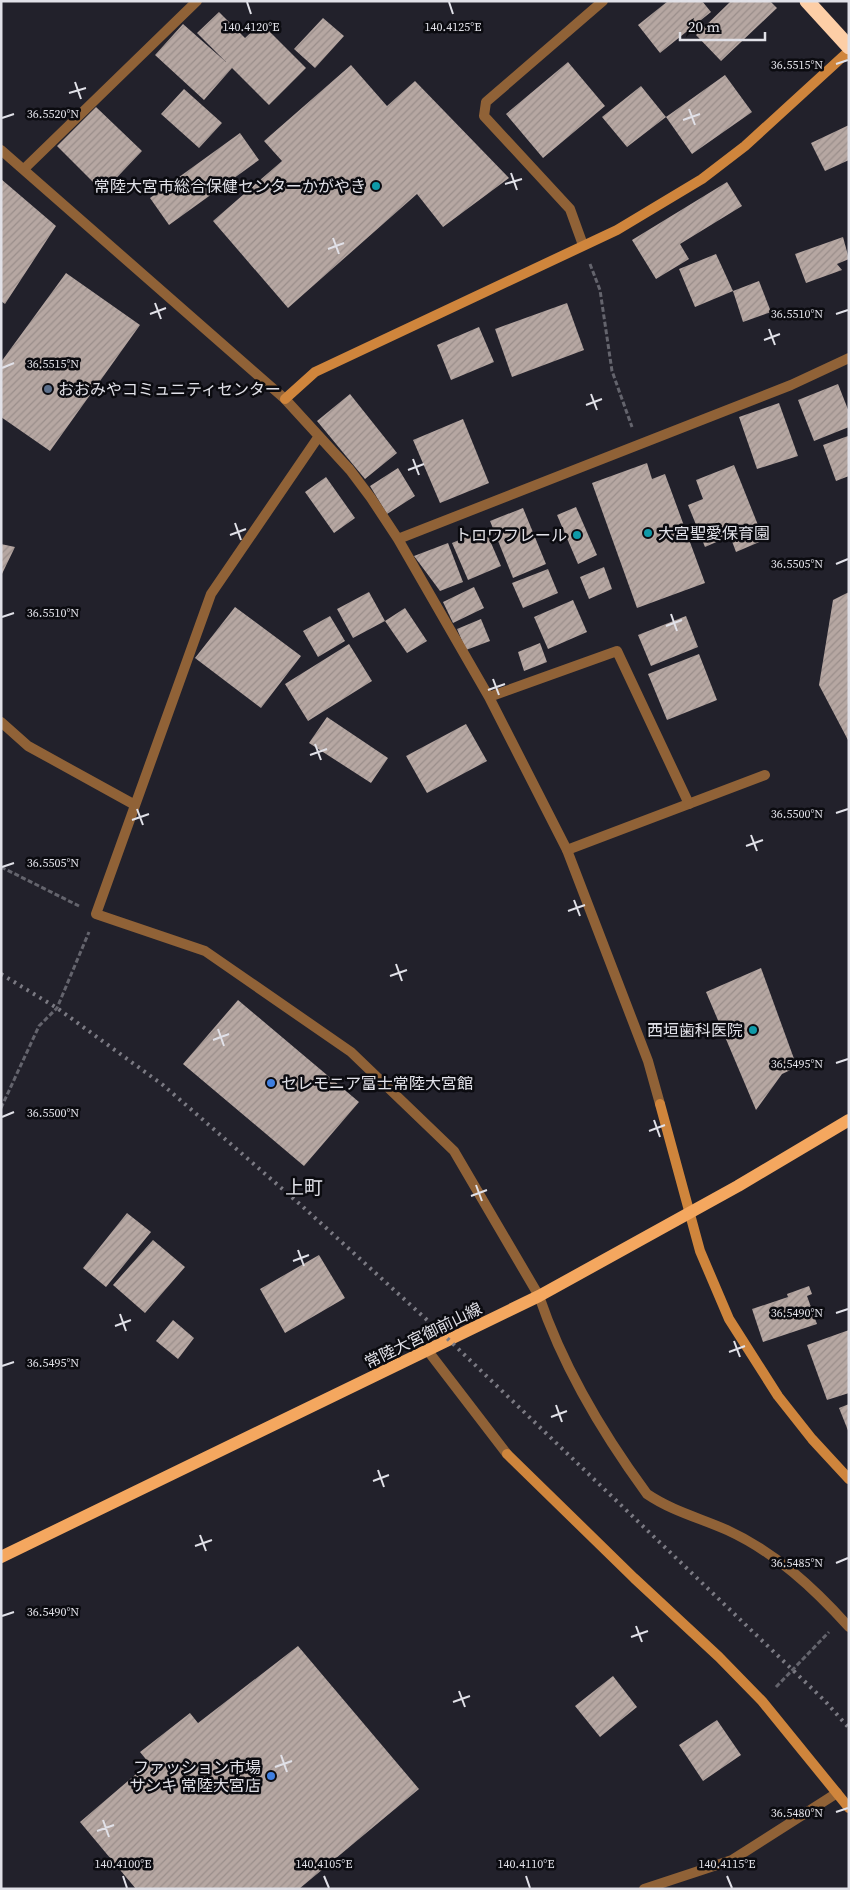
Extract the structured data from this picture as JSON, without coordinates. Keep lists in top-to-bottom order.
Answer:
{
  "streets": {
    "main road": ["常陸大宮御前山線"]
  },
  "districts": ["上町"],
  "places": [
    "常陸大宮市総合保健センターかがやき",
    "おおみやコミュニティセンター",
    "大宮聖愛保育園",
    "トロワフレール",
    "西垣歯科医院",
    "セレモニア富士常陸大宮館",
    "ファッション市場 サンキ 常陸大宮店"
  ],
  "scale_bar": "20 m",
  "coordinates": [
    "140.4120°E",
    "140.4125°E",
    "36.5515°N",
    "36.5520°N",
    "36.5510°N",
    "36.5505°N",
    "36.5500°N",
    "36.5495°N",
    "36.5490°N",
    "36.5485°N",
    "36.5480°N",
    "140.4100°E",
    "140.4105°E",
    "140.4110°E",
    "140.4115°E"
  ]
}
